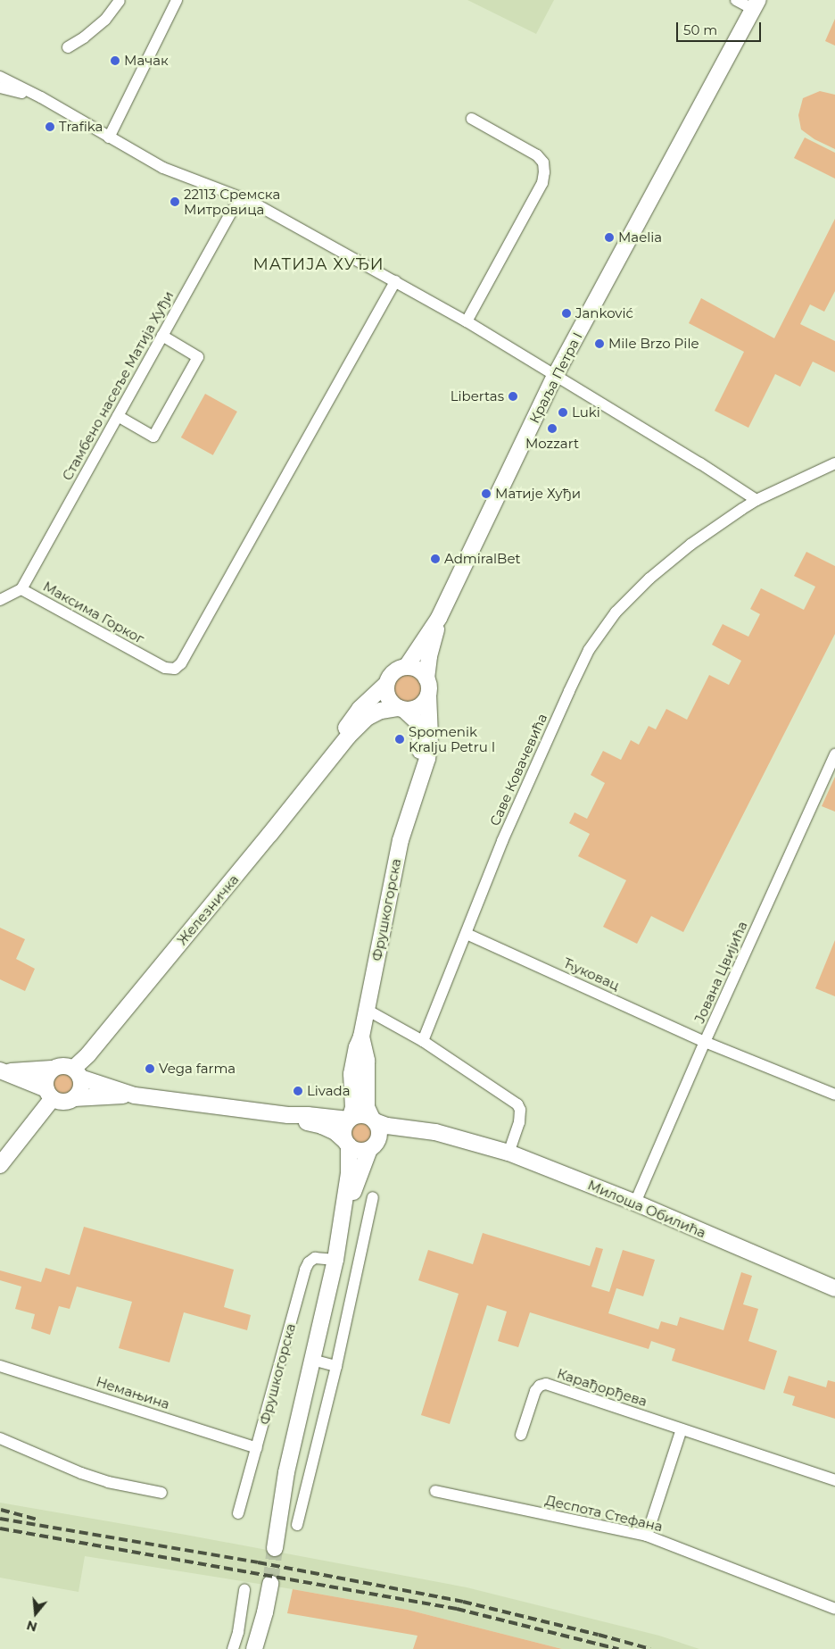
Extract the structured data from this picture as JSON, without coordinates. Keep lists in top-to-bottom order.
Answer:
{
  "streets": {
    "street": [
      "Краља Петра I",
      "Стамбено насеље Матија Хуђи",
      "Максима Горког",
      "Саве Ковачевића",
      "Железничка",
      "Фрушкогорска",
      "Јована Цвијића",
      "Ћуковац",
      "Милоша Обилића",
      "Карађорђева",
      "Немањина",
      "Деспота Стефана"
    ]
  },
  "crossings": [
    ["Краља Петра I", "Железничка"],
    ["Краља Петра I", "Фрушкогорска"],
    ["Стамбено насеље Матија Хуђи", "Максима Горког"],
    ["Саве Ковачевића", "Ћуковац"],
    ["Железничка", "Фрушкогорска"],
    ["Фрушкогорска", "Милоша Обилића"],
    ["Фрушкогорска", "Немањина"],
    ["Јована Цвијића", "Ћуковац"],
    ["Јована Цвијића", "Милоша Обилића"]
  ],
  "districts": ["МАТИЈА ХУЂИ"],
  "places": [
    "Мачак",
    "Trafika",
    "22113 Сремска Митровица",
    "Maelia",
    "Janković",
    "Mile Brzo Pile",
    "Libertas",
    "Luki",
    "Mozzart",
    "Матије Хуђи",
    "AdmiralBet",
    "Spomenik Kralju Petru I",
    "Vega farma",
    "Livada"
  ],
  "scale_bar": "50 m",
  "north": "bottom"
}
